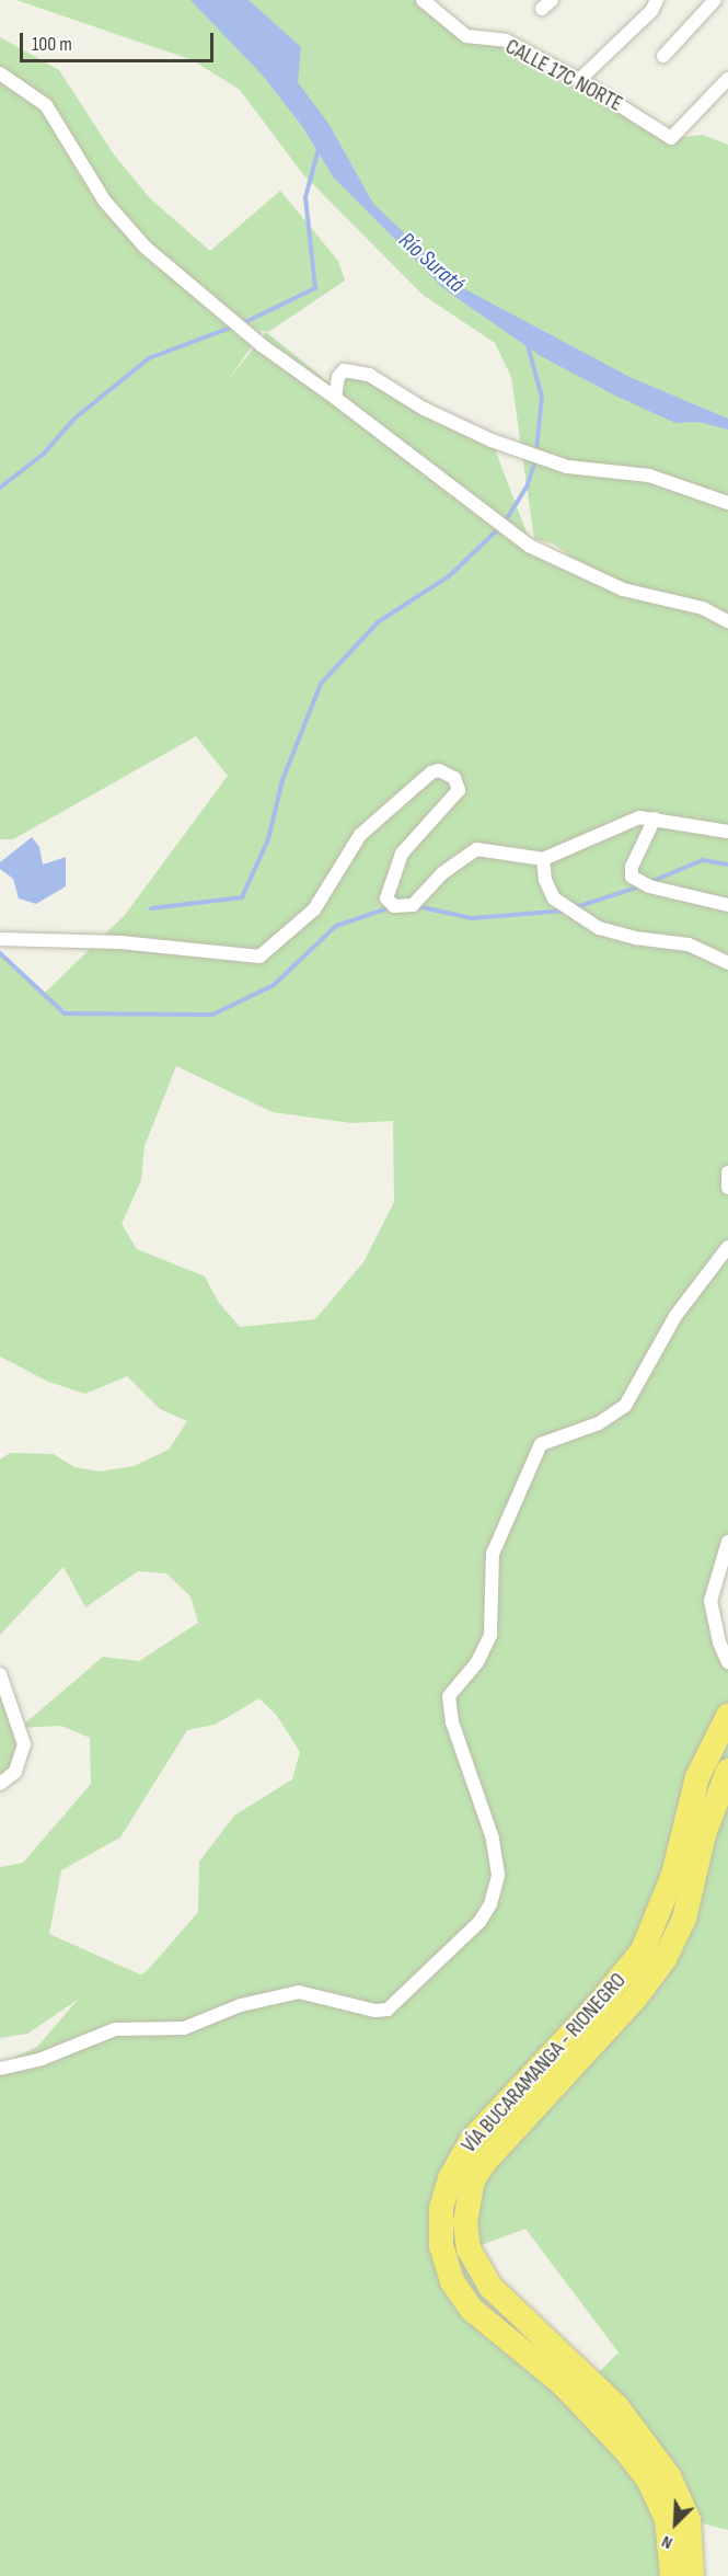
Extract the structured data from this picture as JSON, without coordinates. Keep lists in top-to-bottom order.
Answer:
{
  "streets": {
    "highway": ["VÍA BUCARAMANGA - RIONEGRO"],
    "street": ["CALLE 17C NORTE"]
  },
  "water": ["Río Suratá"],
  "scale_bar": "100 m",
  "north": "bottom left"
}
